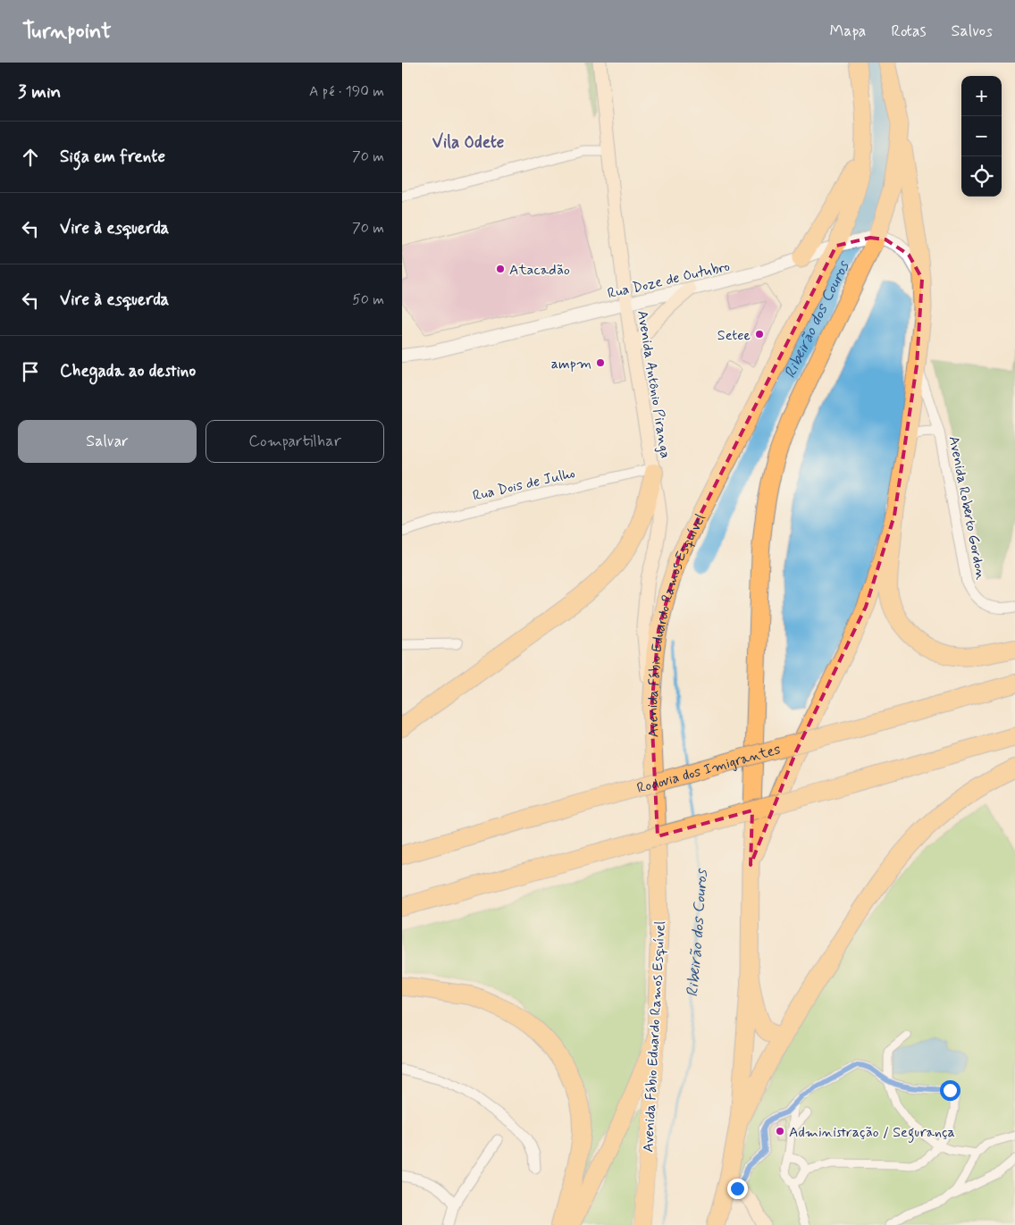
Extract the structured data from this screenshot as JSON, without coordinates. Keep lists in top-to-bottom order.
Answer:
{
  "streets": {
    "highway": ["Avenida Fábio Eduardo Ramos Esquível", "Rodovia dos Imigrantes"],
    "main road": ["Avenida Antônio Piranga"],
    "street": ["Rua Doze de Outubro", "Rua Dois de Julho", "Avenida Roberto Gordon"]
  },
  "crossings": [
    ["Rua Doze de Outubro", "Avenida Antônio Piranga"],
    ["Rua Doze de Outubro", "Avenida Fábio Eduardo Ramos Esquível"],
    ["Avenida Antônio Piranga", "Rua Dois de Julho"],
    ["Avenida Antônio Piranga", "Avenida Fábio Eduardo Ramos Esquível"]
  ],
  "districts": ["Vila Odete"],
  "water": ["Ribeirão dos Couros"],
  "places": [
    "Atacadão",
    "Setee",
    "ampm",
    "Administração / Segurança"
  ],
  "page": {
    "header": "Turnpoint",
    "nav": ["Mapa", "Rotas", "Salvos"],
    "heading": ["3 min", "A pé · 190 m"],
    "map_buttons": ["+", "−"],
    "list": [
      ["Siga em frente", "70 m"],
      ["Vire à esquerda", "70 m"],
      ["Vire à esquerda", "50 m"],
      "Chegada ao destino"
    ],
    "buttons": ["Salvar", "Compartilhar"]
  }
}
